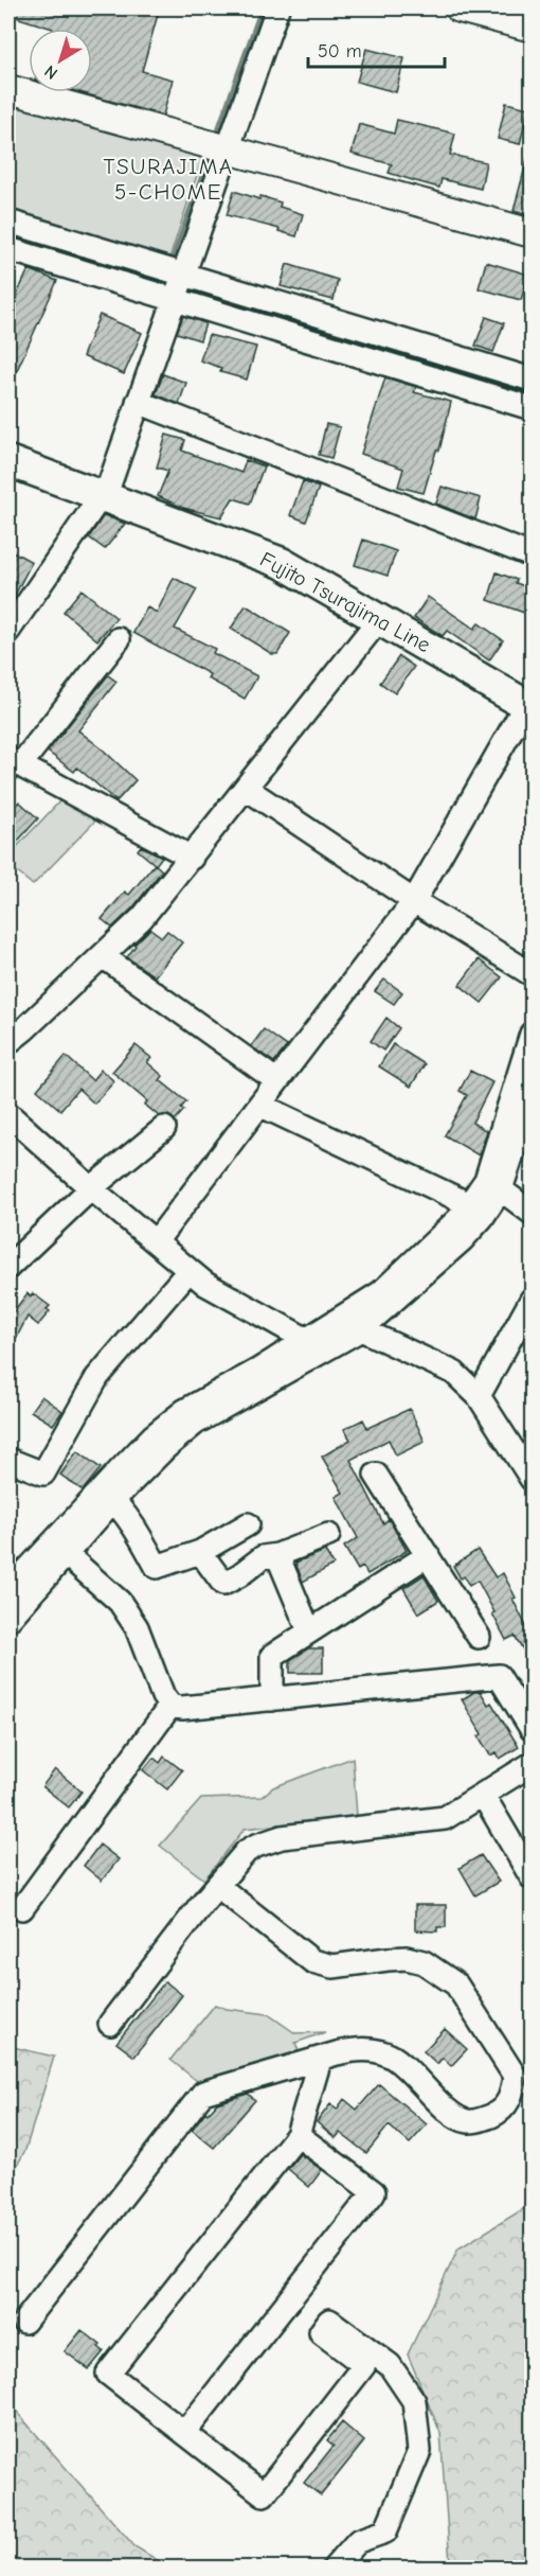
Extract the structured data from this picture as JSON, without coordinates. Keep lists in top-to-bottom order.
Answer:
{
  "streets": {
    "main road": ["Fujito Tsurajima Line"]
  },
  "districts": ["TSURAJIMA 5-CHOME"],
  "scale_bar": "50 m",
  "north": "bottom left"
}
